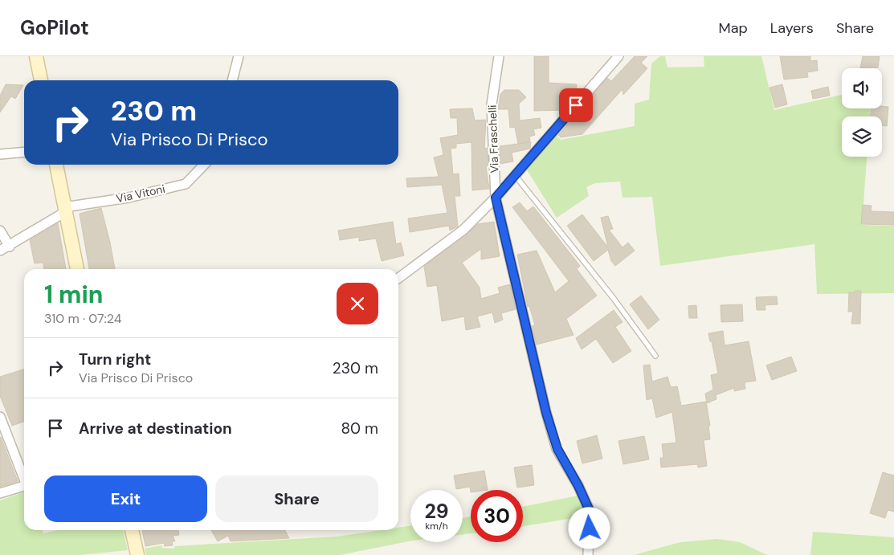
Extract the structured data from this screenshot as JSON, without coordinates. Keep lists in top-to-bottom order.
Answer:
{
  "streets": {
    "street": ["Via Fraschelli", "Via Vitoni"]
  },
  "page": {
    "header": "GoPilot",
    "nav": ["Map", "Layers", "Share"],
    "turn": ["230 m", "Via Prisco Di Prisco"],
    "heading": ["1 min", "310 m · 07:24"],
    "list": [
      {
        "name": "Turn right",
        "note": "Via Prisco Di Prisco",
        "value": "230 m"
      },
      {
        "name": "Arrive at destination",
        "value": "80 m"
      }
    ],
    "buttons": ["Exit", "Share"],
    "speed": "29 km/h",
    "limit": "30"
  }
}
